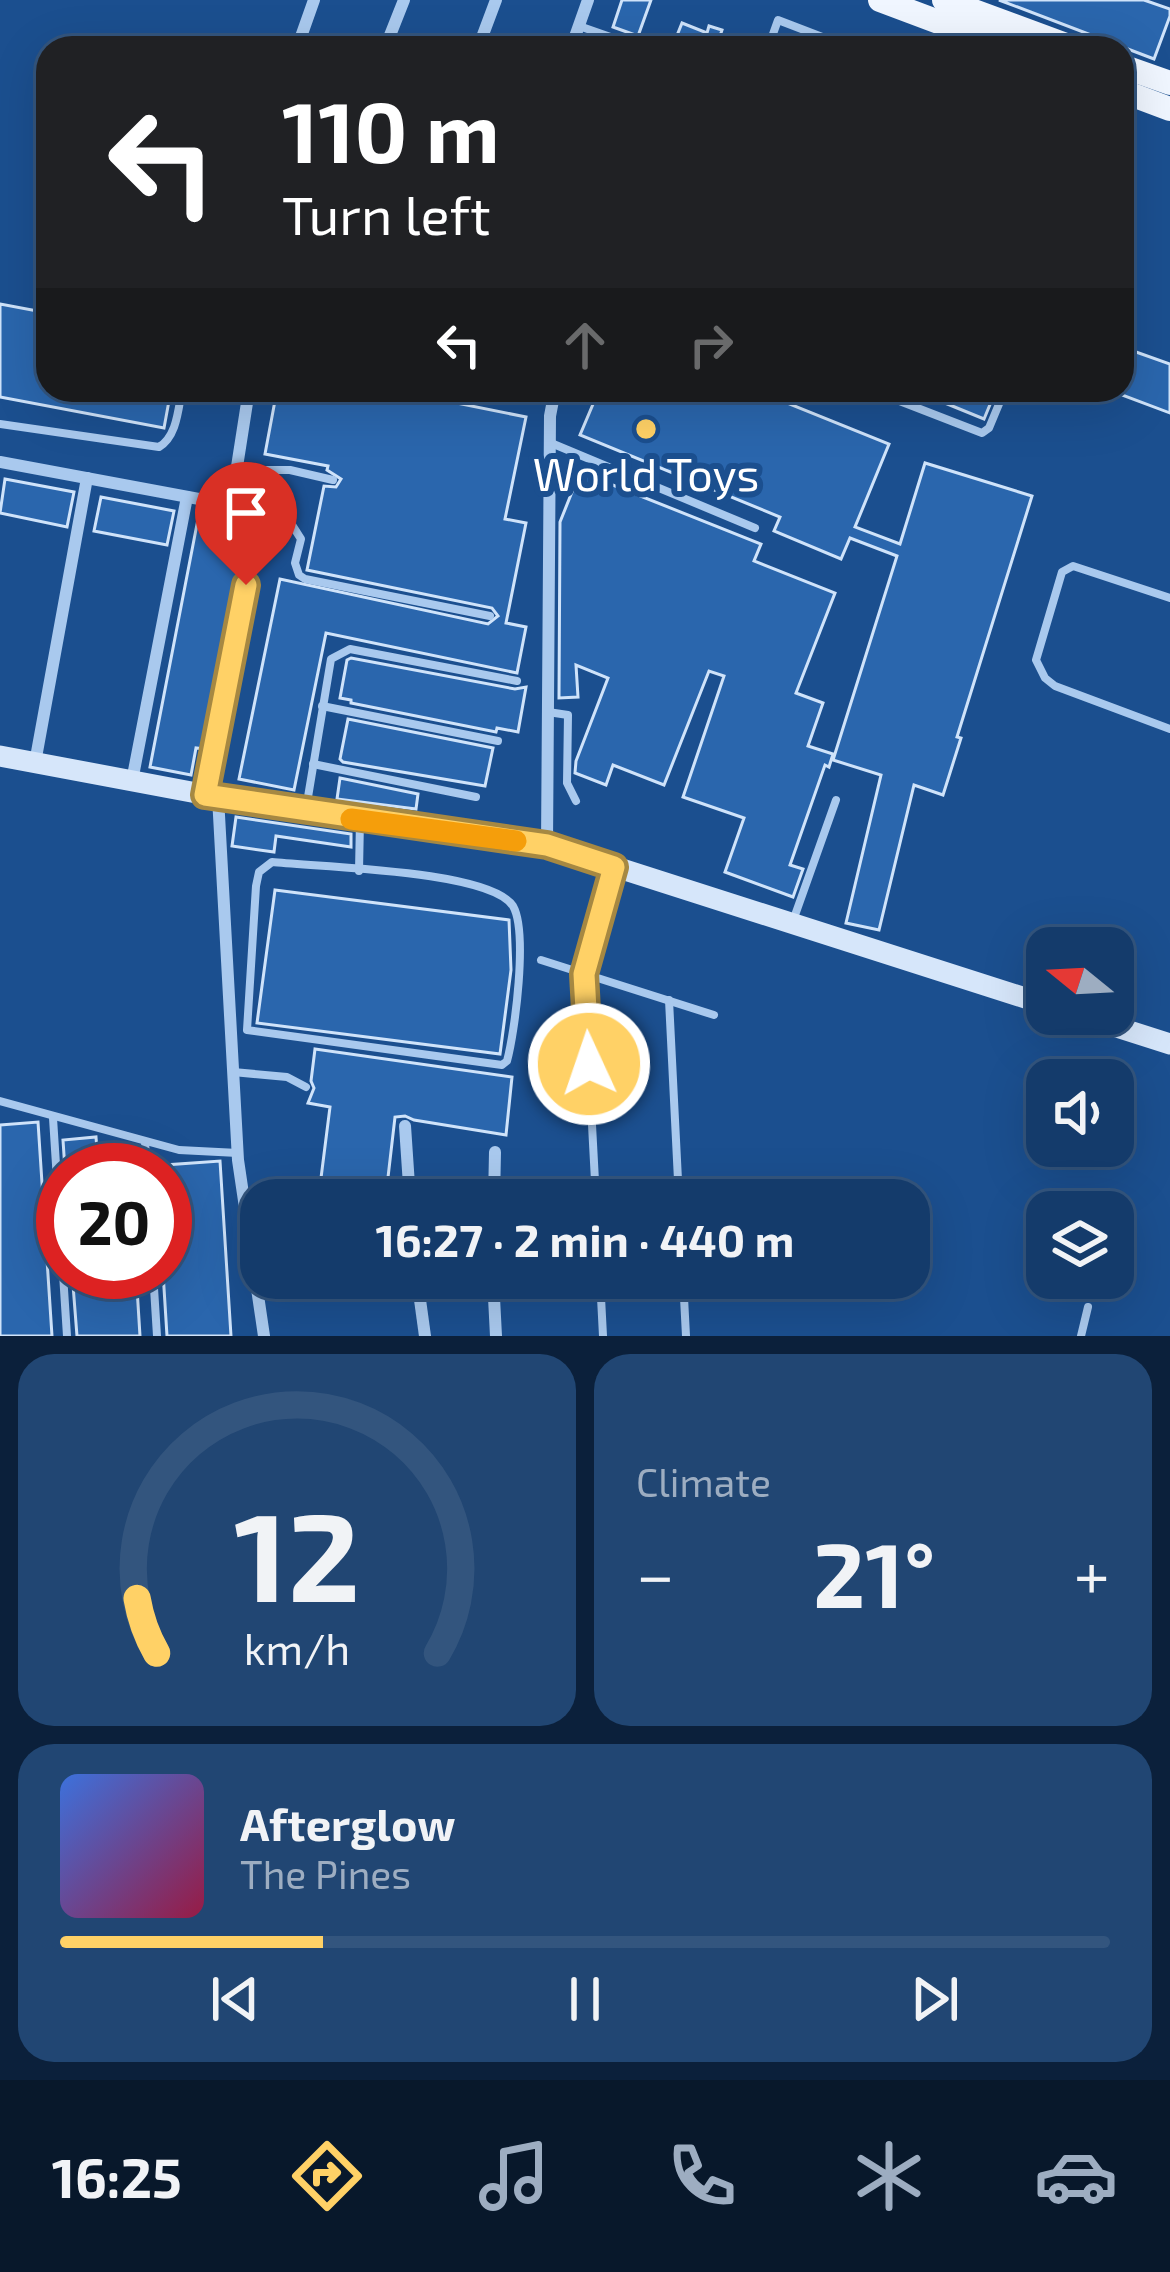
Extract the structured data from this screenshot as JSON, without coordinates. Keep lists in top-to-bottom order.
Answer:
{
  "places": ["World Toys"],
  "north": "left",
  "page": {
    "turn": ["110 m", "Turn left"],
    "limit": "20",
    "trip": "16:27 · 2 min · 440 m",
    "tile": "Climate",
    "heat": ["−", "21°", "+"],
    "song": ["Afterglow", "The Pines"],
    "tabs": "16:25",
    "gauge": ["12", "km/h"]
  }
}
